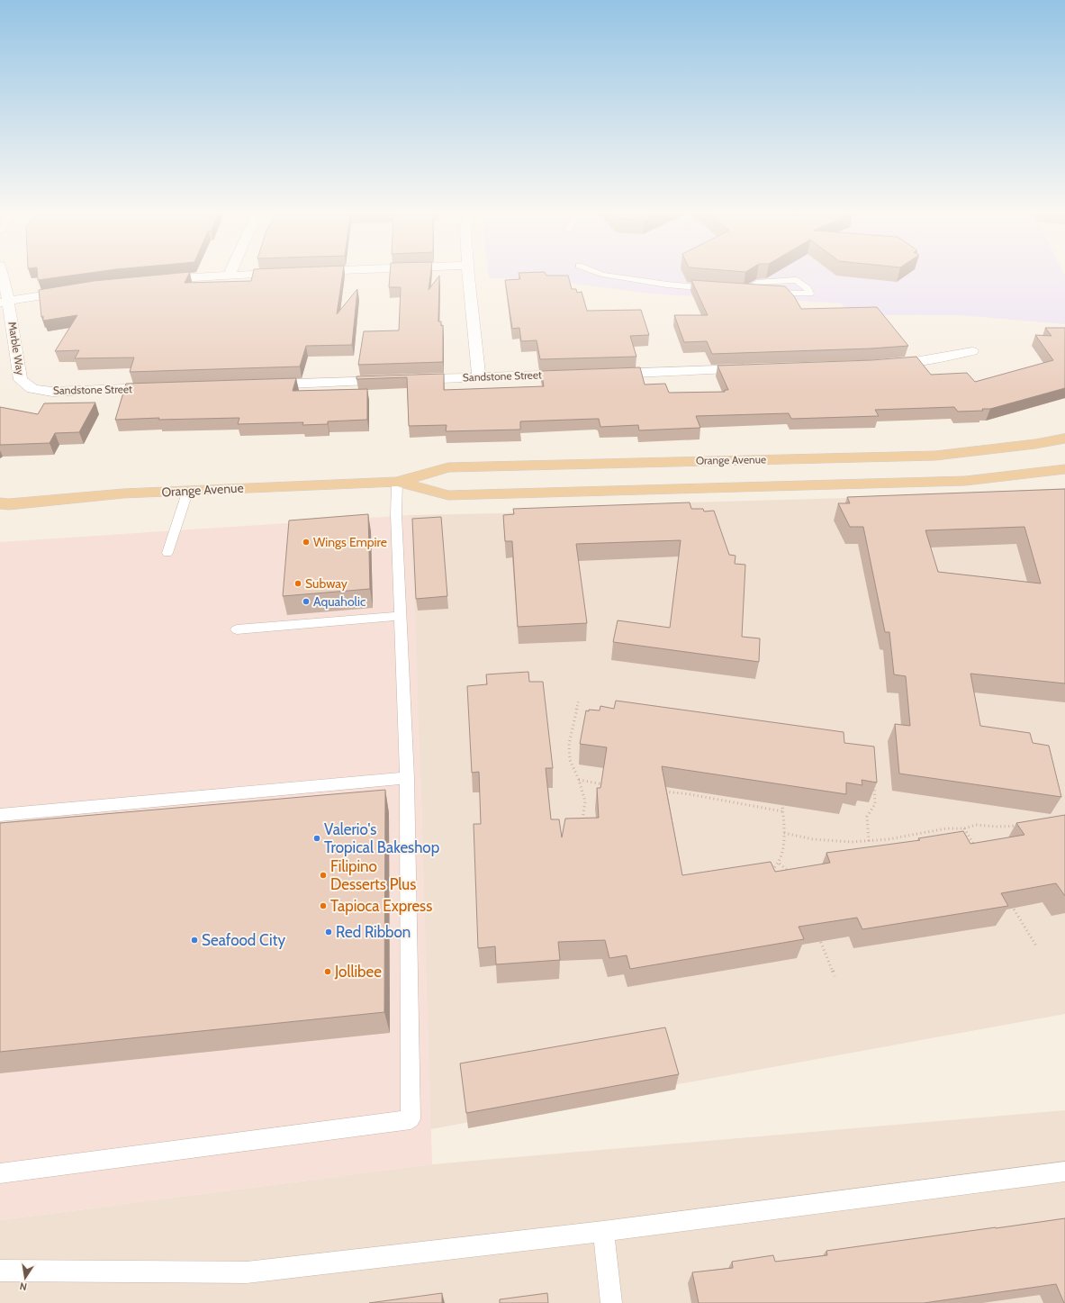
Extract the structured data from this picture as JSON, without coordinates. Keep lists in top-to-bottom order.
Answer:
{
  "streets": {
    "main road": ["Orange Avenue"],
    "street": ["Marble Way", "Sandstone Street"]
  },
  "crossings": [
    ["Marble Way", "Sandstone Street"]
  ],
  "places": [
    "Wings Empire",
    "Subway",
    "Aquaholic",
    "Valerio's Tropical Bakeshop",
    "Filipino Desserts Plus",
    "Tapioca Express",
    "Red Ribbon",
    "Seafood City",
    "Jollibee"
  ],
  "north": "bottom"
}
